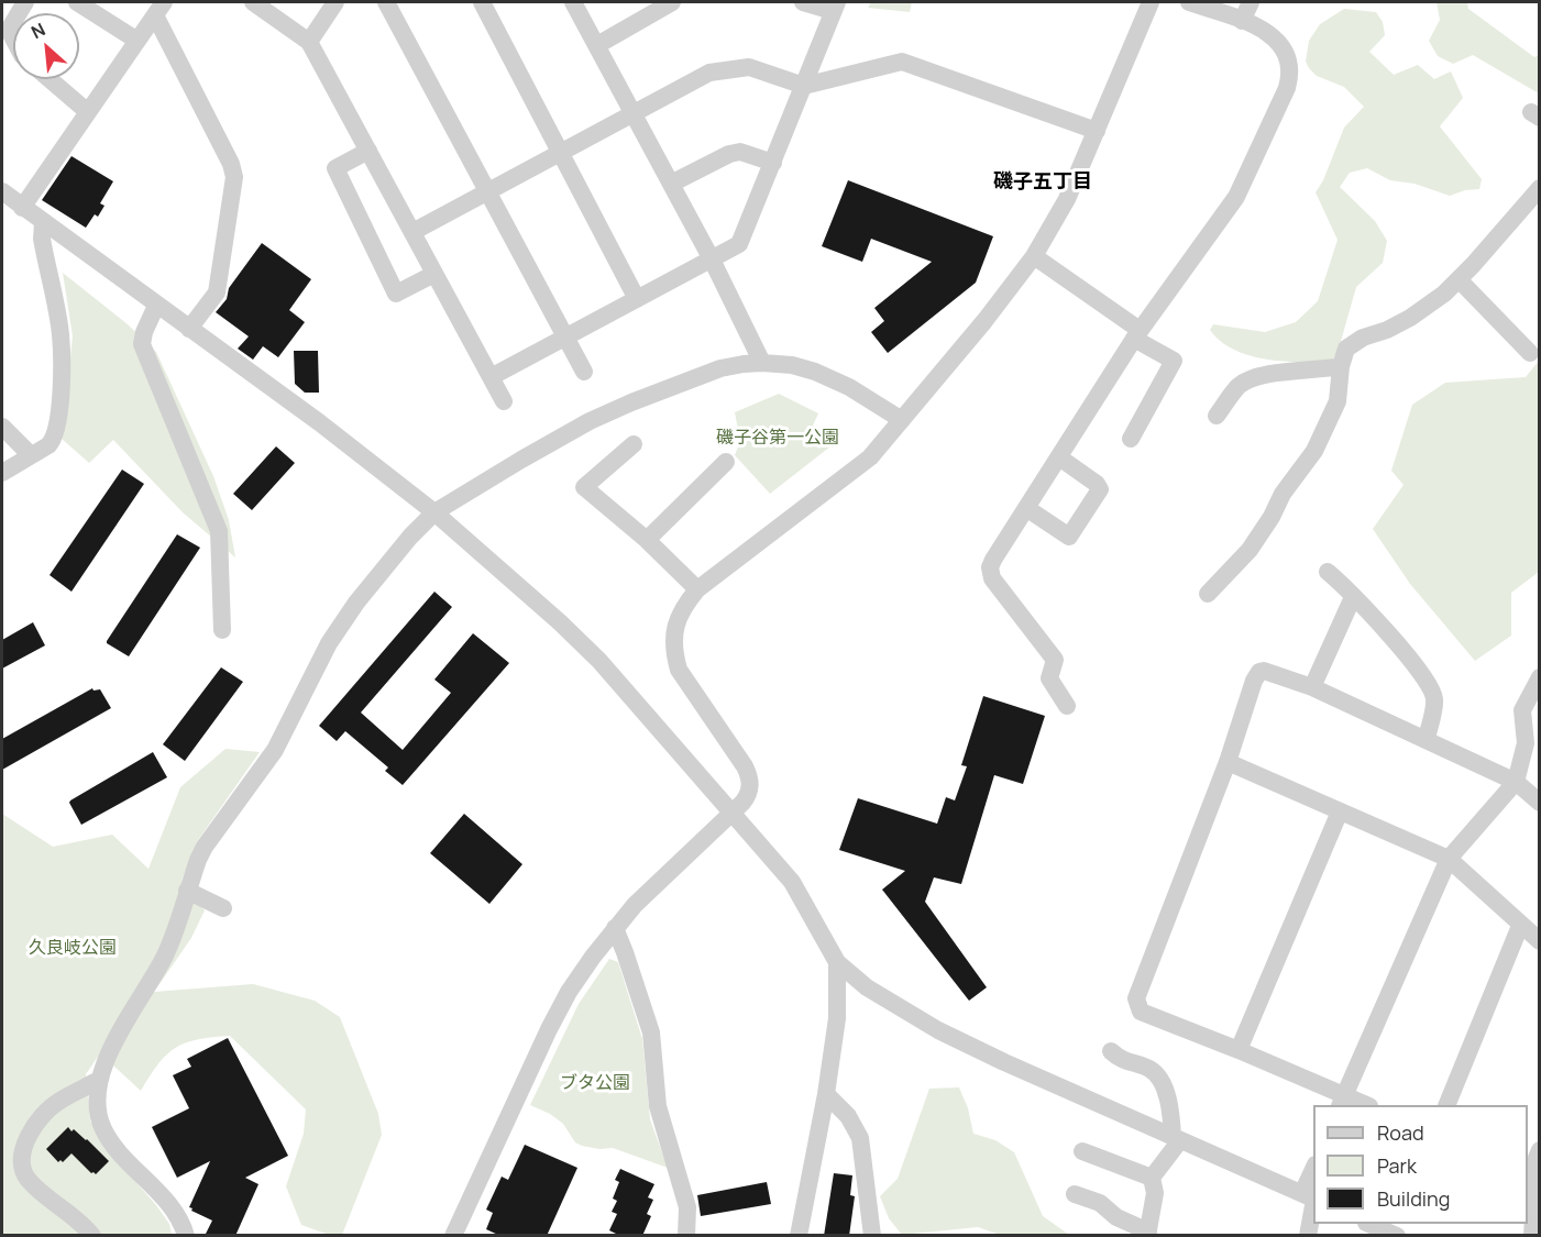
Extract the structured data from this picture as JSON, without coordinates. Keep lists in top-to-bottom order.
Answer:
{
  "districts": ["磯子五丁目"],
  "parks": ["磯子谷第一公園", "久良岐公園", "ブタ公園"],
  "legend": ["Road", "Park", "Building"],
  "north": "top left"
}
